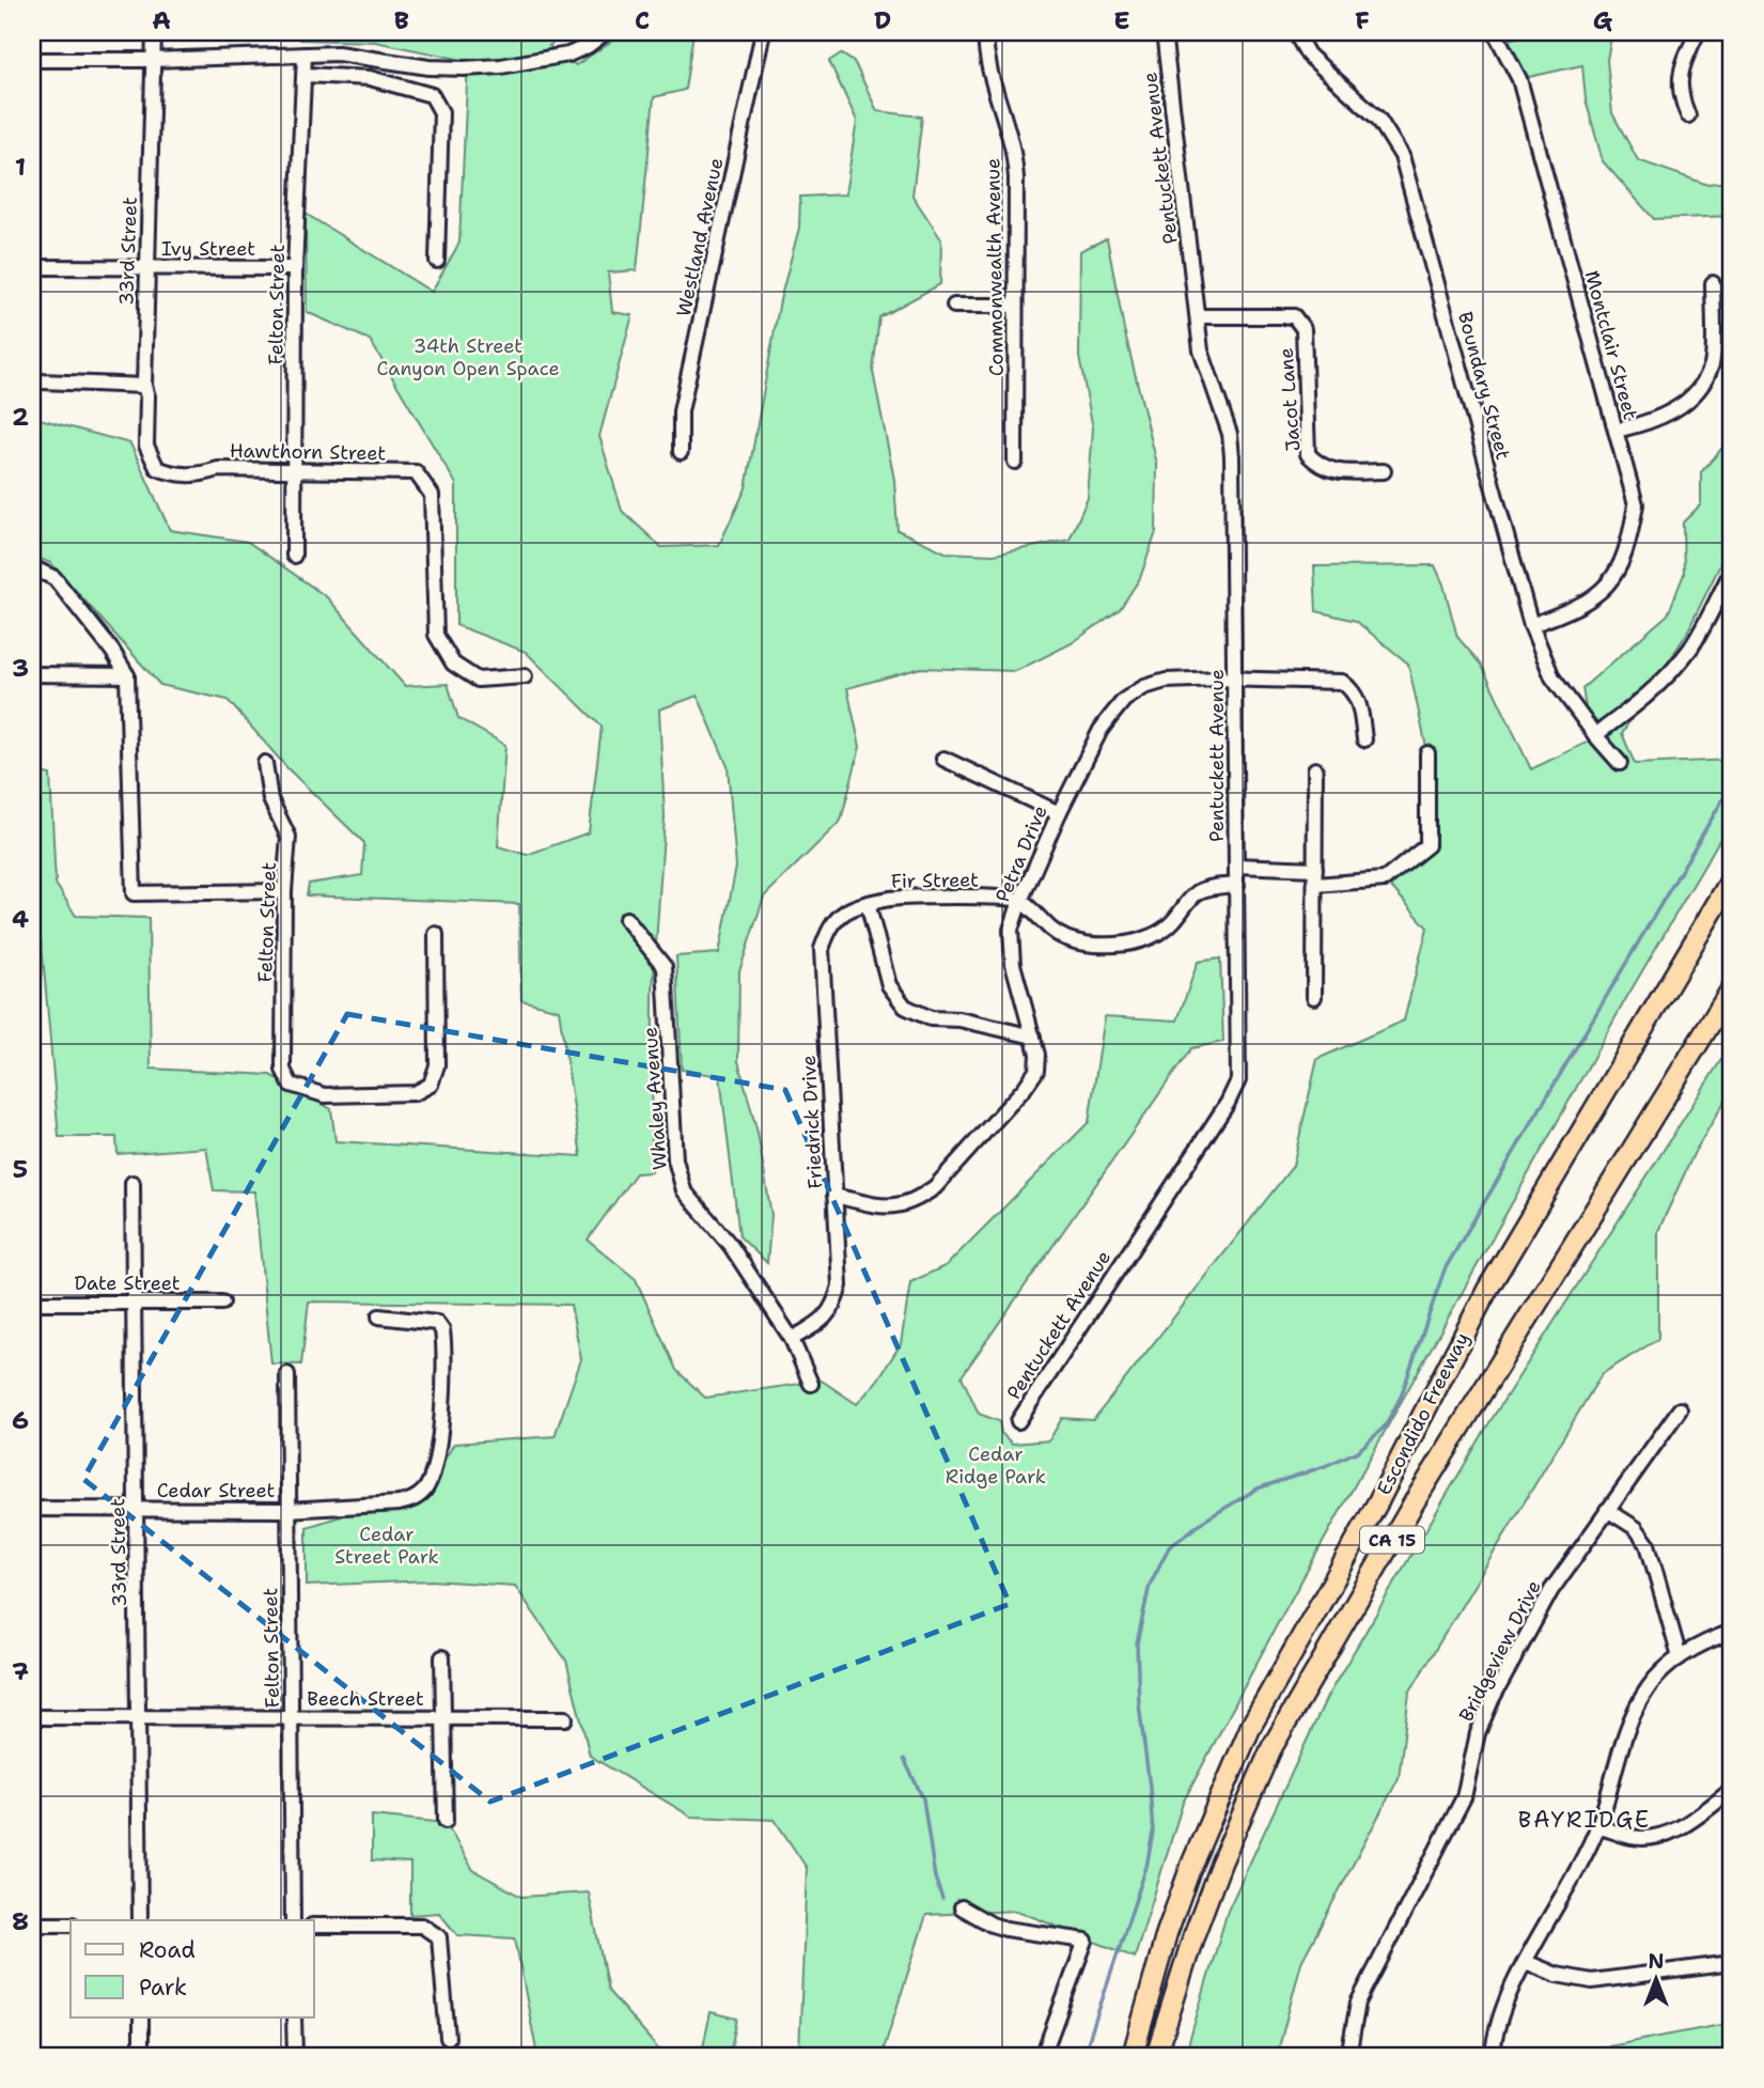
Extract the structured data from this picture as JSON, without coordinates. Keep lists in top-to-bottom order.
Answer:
{
  "streets": {
    "highway": ["Escondido Freeway", "CA 15"],
    "street": [
      "Pentuckett Avenue",
      "Westland Avenue",
      "Ivy Street",
      "33rd Street",
      "Commonwealth Avenue",
      "Felton Street",
      "Montclair Street",
      "Boundary Street",
      "Jacot Lane",
      "Hawthorn Street",
      "Petra Drive",
      "Fir Street",
      "Whaley Avenue",
      "Friedrick Drive",
      "Date Street",
      "Cedar Street",
      "Bridgeview Drive",
      "Beech Street"
    ]
  },
  "crossings": [
    ["Pentuckett Avenue", "Jacot Lane"],
    ["Pentuckett Avenue", "Petra Drive"],
    ["Ivy Street", "33rd Street"],
    ["Ivy Street", "Felton Street"],
    ["33rd Street", "Hawthorn Street"],
    ["33rd Street", "Date Street"],
    ["33rd Street", "Cedar Street"],
    ["33rd Street", "Beech Street"],
    ["Felton Street", "Hawthorn Street"],
    ["Felton Street", "Cedar Street"],
    ["Felton Street", "Beech Street"],
    ["Montclair Street", "Boundary Street"],
    ["Petra Drive", "Fir Street"],
    ["Petra Drive", "Friedrick Drive"],
    ["Fir Street", "Friedrick Drive"],
    ["Whaley Avenue", "Friedrick Drive"]
  ],
  "districts": ["BAYRIDGE"],
  "parks": ["34th Street Canyon Open Space", "Cedar Ridge Park", "Cedar Street Park"],
  "legend": ["Road", "Park"],
  "north": "top",
  "grid": {
    "columns": [
      "A",
      "B",
      "C",
      "D",
      "E",
      "F",
      "G"
    ],
    "rows": [
      "1",
      "2",
      "3",
      "4",
      "5",
      "6",
      "7",
      "8"
    ]
  }
}
